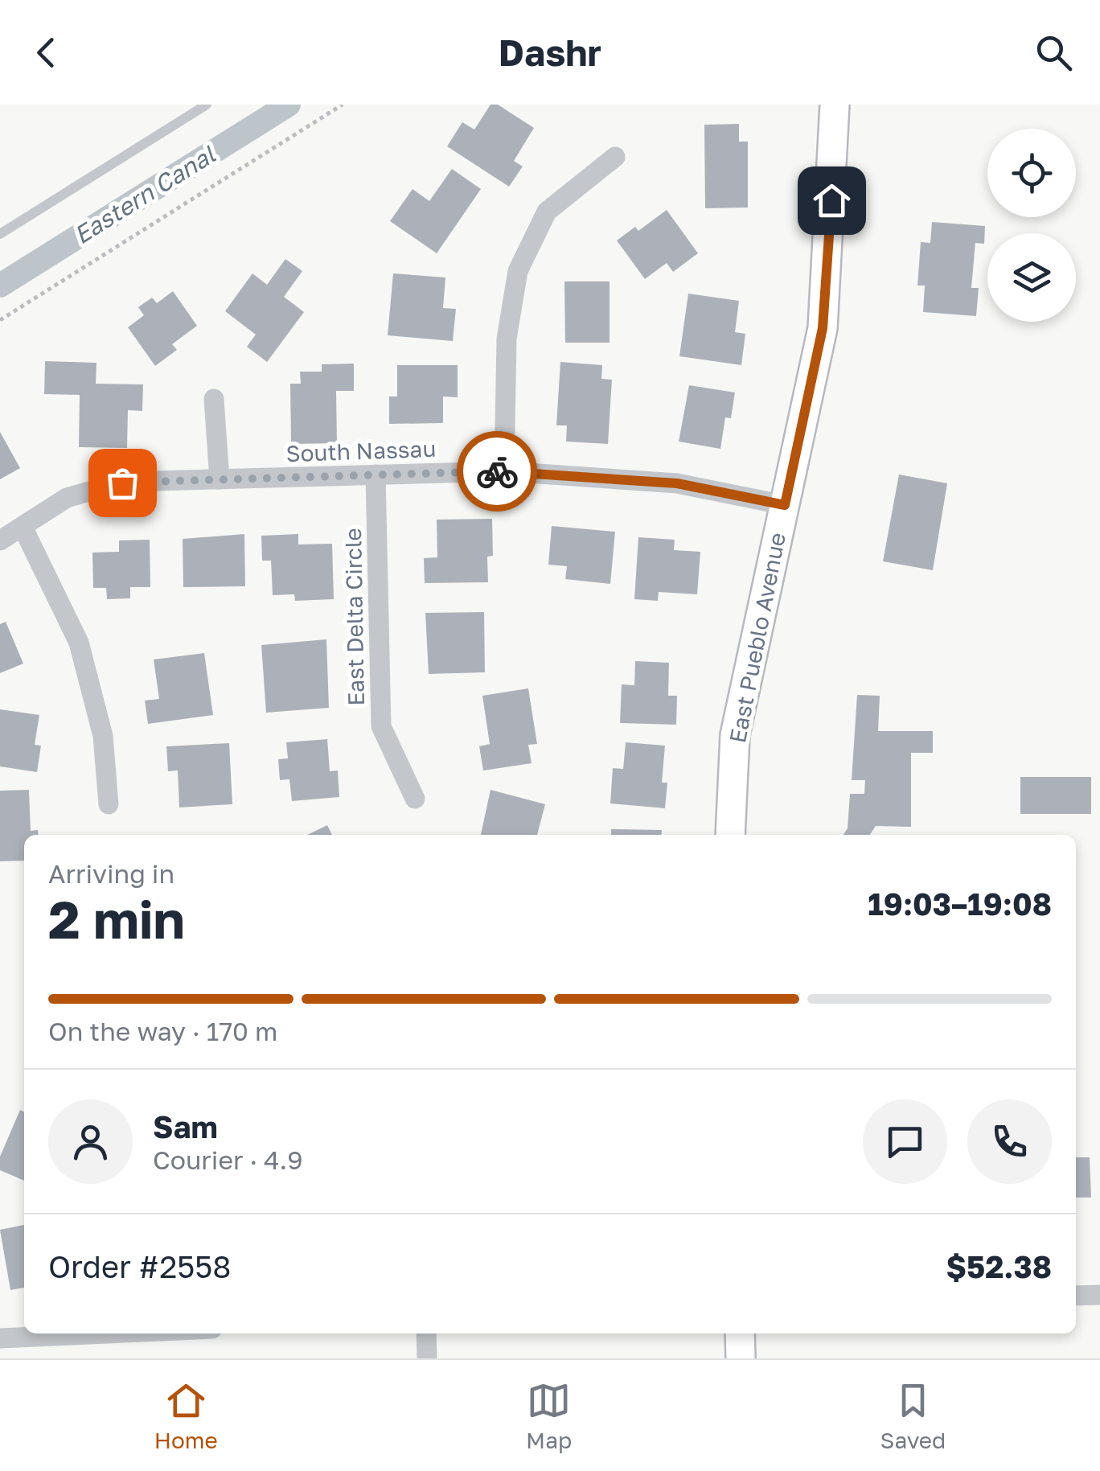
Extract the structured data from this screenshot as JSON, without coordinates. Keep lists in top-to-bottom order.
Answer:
{
  "streets": {
    "street": ["South Nassau", "East Delta Circle", "East Pueblo Avenue"]
  },
  "crossings": [
    ["South Nassau", "East Delta Circle"],
    ["South Nassau", "East Pueblo Avenue"]
  ],
  "water": ["Eastern Canal"],
  "page": {
    "header": "Dashr",
    "heading": ["2 min", "Arriving in", "19:03–19:08"],
    "panel": [
      "Sam",
      "Courier · 4.9",
      "Order #2558",
      "$52.38"
    ],
    "bar": "On the way · 170 m",
    "tabs": ["Home", "Map", "Saved"]
  }
}
